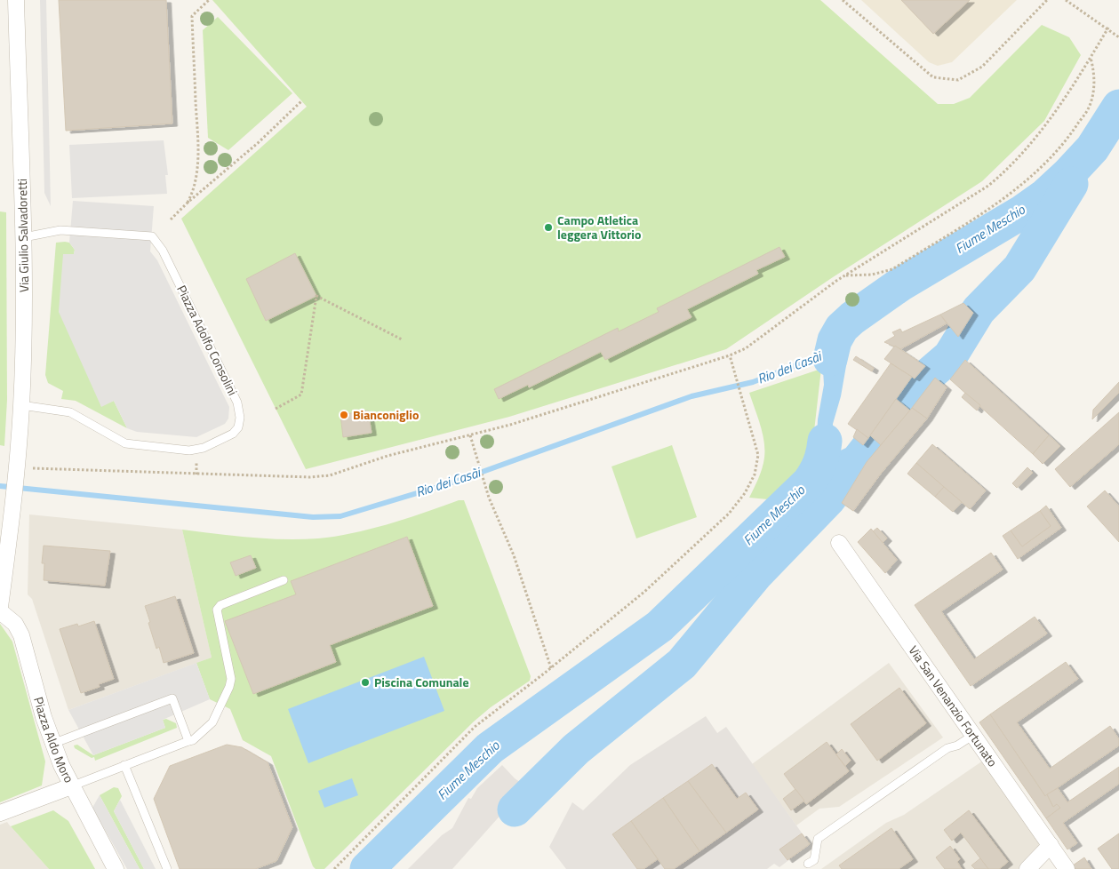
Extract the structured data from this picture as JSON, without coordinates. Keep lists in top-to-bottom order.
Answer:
{
  "streets": {
    "street": ["Via Giulio Salvadoretti", "Via San Venanzio Fortunato", "Piazza Aldo Moro"],
    "lane": ["Piazza Adolfo Consolini"]
  },
  "crossings": [
    ["Via Giulio Salvadoretti", "Piazza Adolfo Consolini"]
  ],
  "water": ["Fiume Meschio", "Rio dei Casài"],
  "places": ["Campo Atletica leggera Vittorio", "Bianconiglio", "Piscina Comunale"]
}
